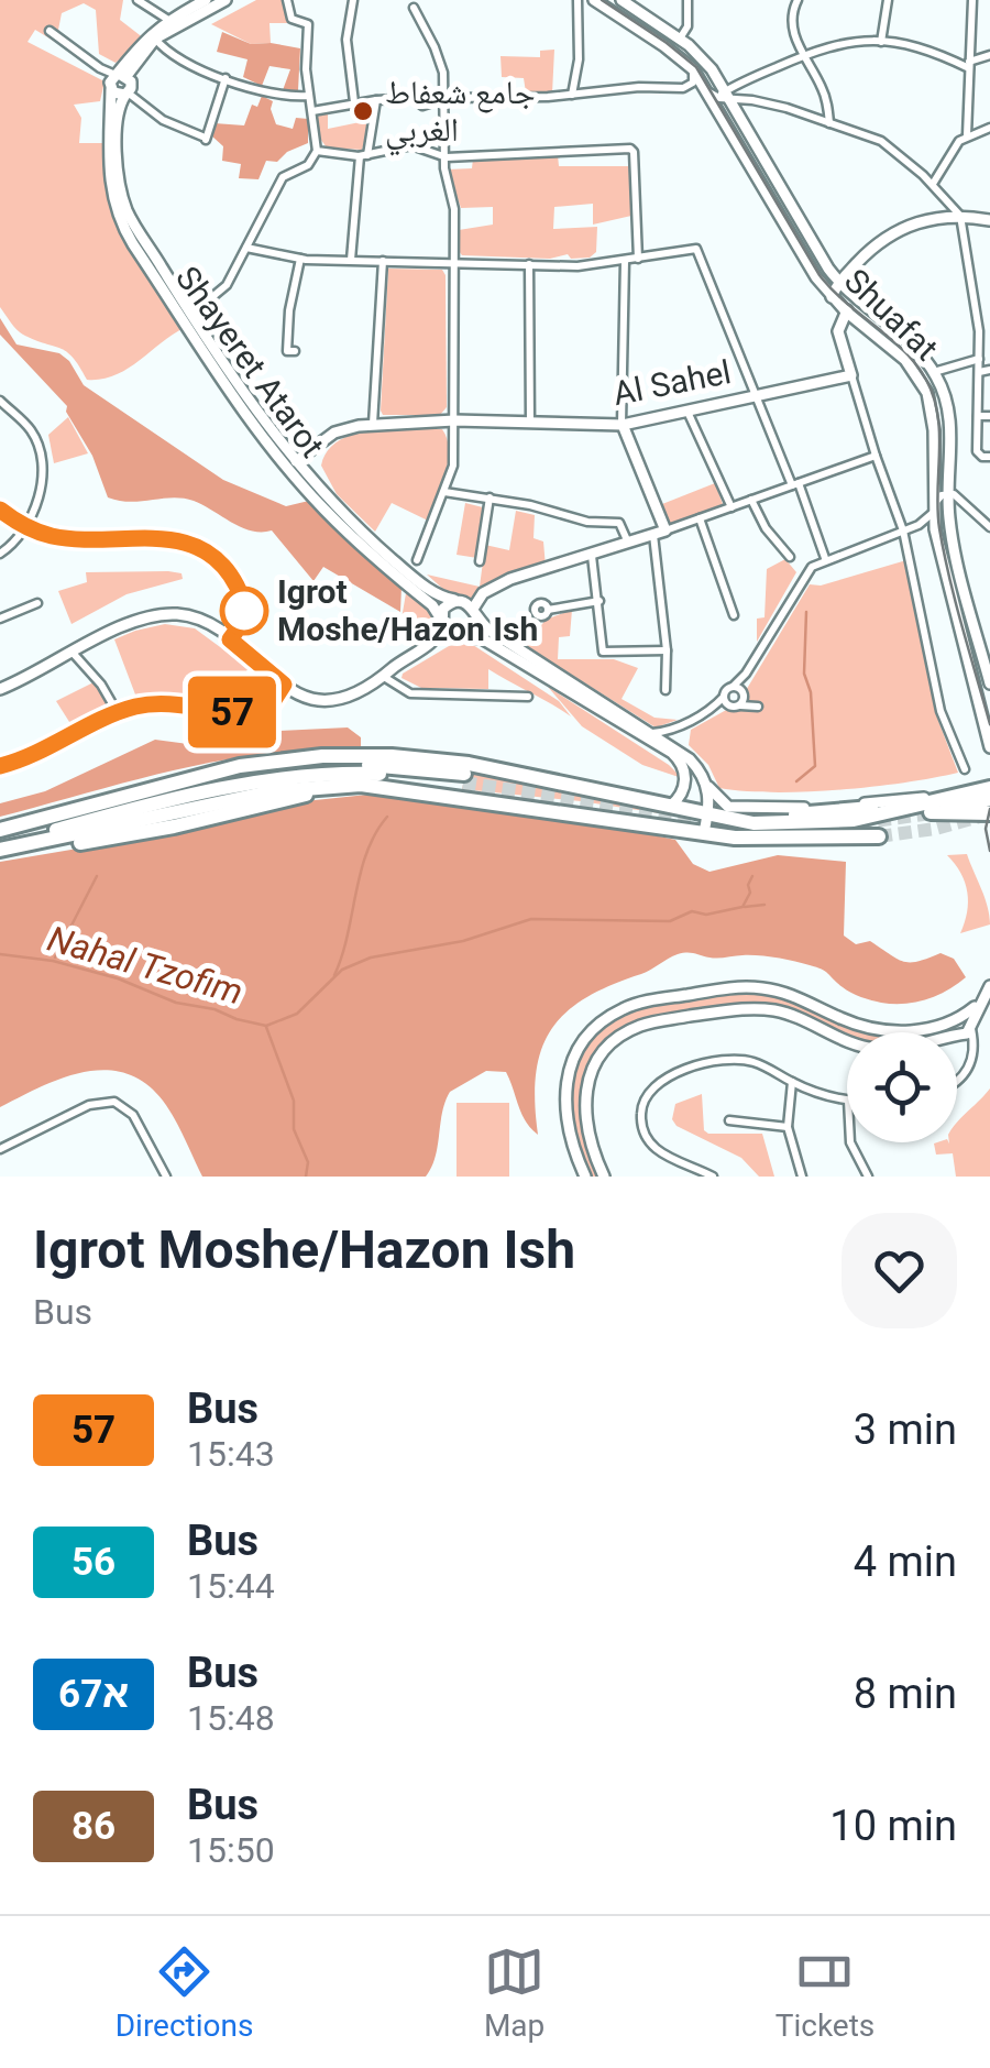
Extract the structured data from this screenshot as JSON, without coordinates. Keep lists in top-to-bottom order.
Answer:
{
  "streets": {
    "street": ["Shuafat", "Shayeret Atarot", "Al Sahel"]
  },
  "crossings": [
    ["Shayeret Atarot", "Al Sahel"]
  ],
  "water": ["Nahal Tzofim"],
  "places": ["جامع شعفاط الغربي", "Igrot Moshe/Hazon Ish"],
  "lines": ["bus line 57"],
  "page": {
    "on_map": "57",
    "heading": ["Igrot Moshe/Hazon Ish", "Bus"],
    "list": [
      {
        "mark": "57",
        "name": "Bus",
        "note": "15:43",
        "value": "3 min"
      },
      {
        "mark": "56",
        "name": "Bus",
        "note": "15:44",
        "value": "4 min"
      },
      {
        "mark": "67א",
        "name": "Bus",
        "note": "15:48",
        "value": "8 min"
      },
      {
        "mark": "86",
        "name": "Bus",
        "note": "15:50",
        "value": "10 min"
      }
    ],
    "tabs": ["Directions", "Map", "Tickets"]
  }
}
